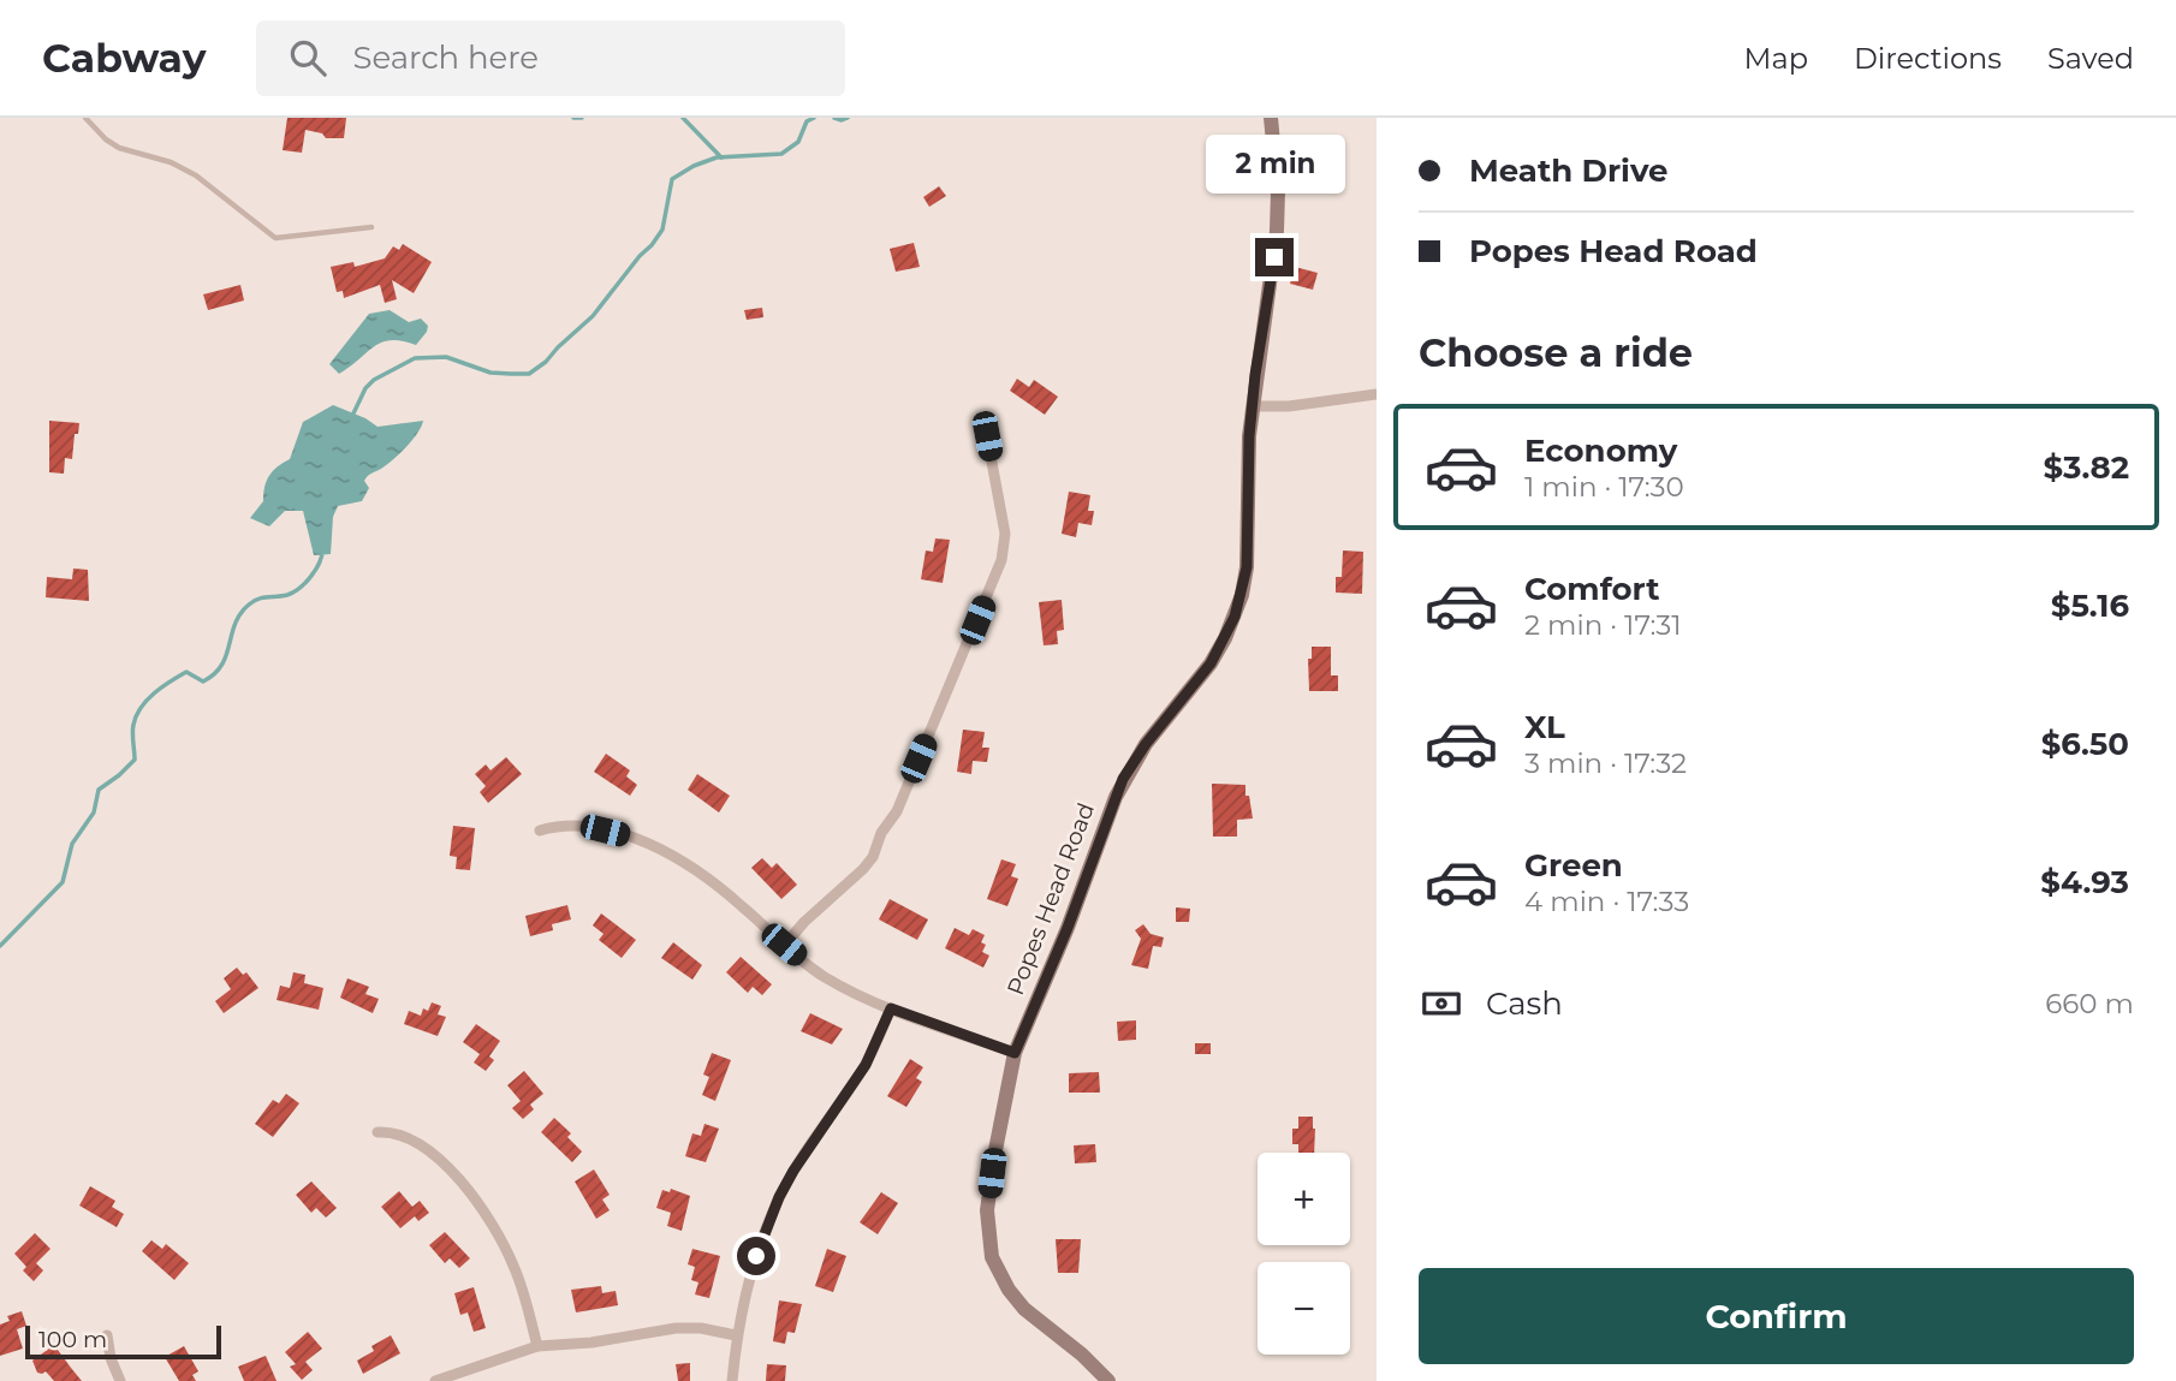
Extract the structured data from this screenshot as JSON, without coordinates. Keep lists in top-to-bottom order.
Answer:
{
  "streets": {
    "street": ["Popes Head Road"]
  },
  "scale_bar": "100 m",
  "page": {
    "header": "Cabway",
    "search": "Search here",
    "nav": ["Map", "Directions", "Saved"],
    "banner": ["Meath Drive", "Popes Head Road"],
    "bubble": "2 min",
    "heading": "Choose a ride",
    "list": [
      {
        "name": "Economy",
        "note": "1 min · 17:30",
        "value": "$3.82"
      },
      {
        "name": "Comfort",
        "note": "2 min · 17:31",
        "value": "$5.16"
      },
      {
        "name": "XL",
        "note": "3 min · 17:32",
        "value": "$6.50"
      },
      {
        "name": "Green",
        "note": "4 min · 17:33",
        "value": "$4.93"
      }
    ],
    "pay": ["Cash", "660 m"],
    "map_buttons": ["+", "−"],
    "buttons": "Confirm",
    "scale": "100 m"
  }
}
